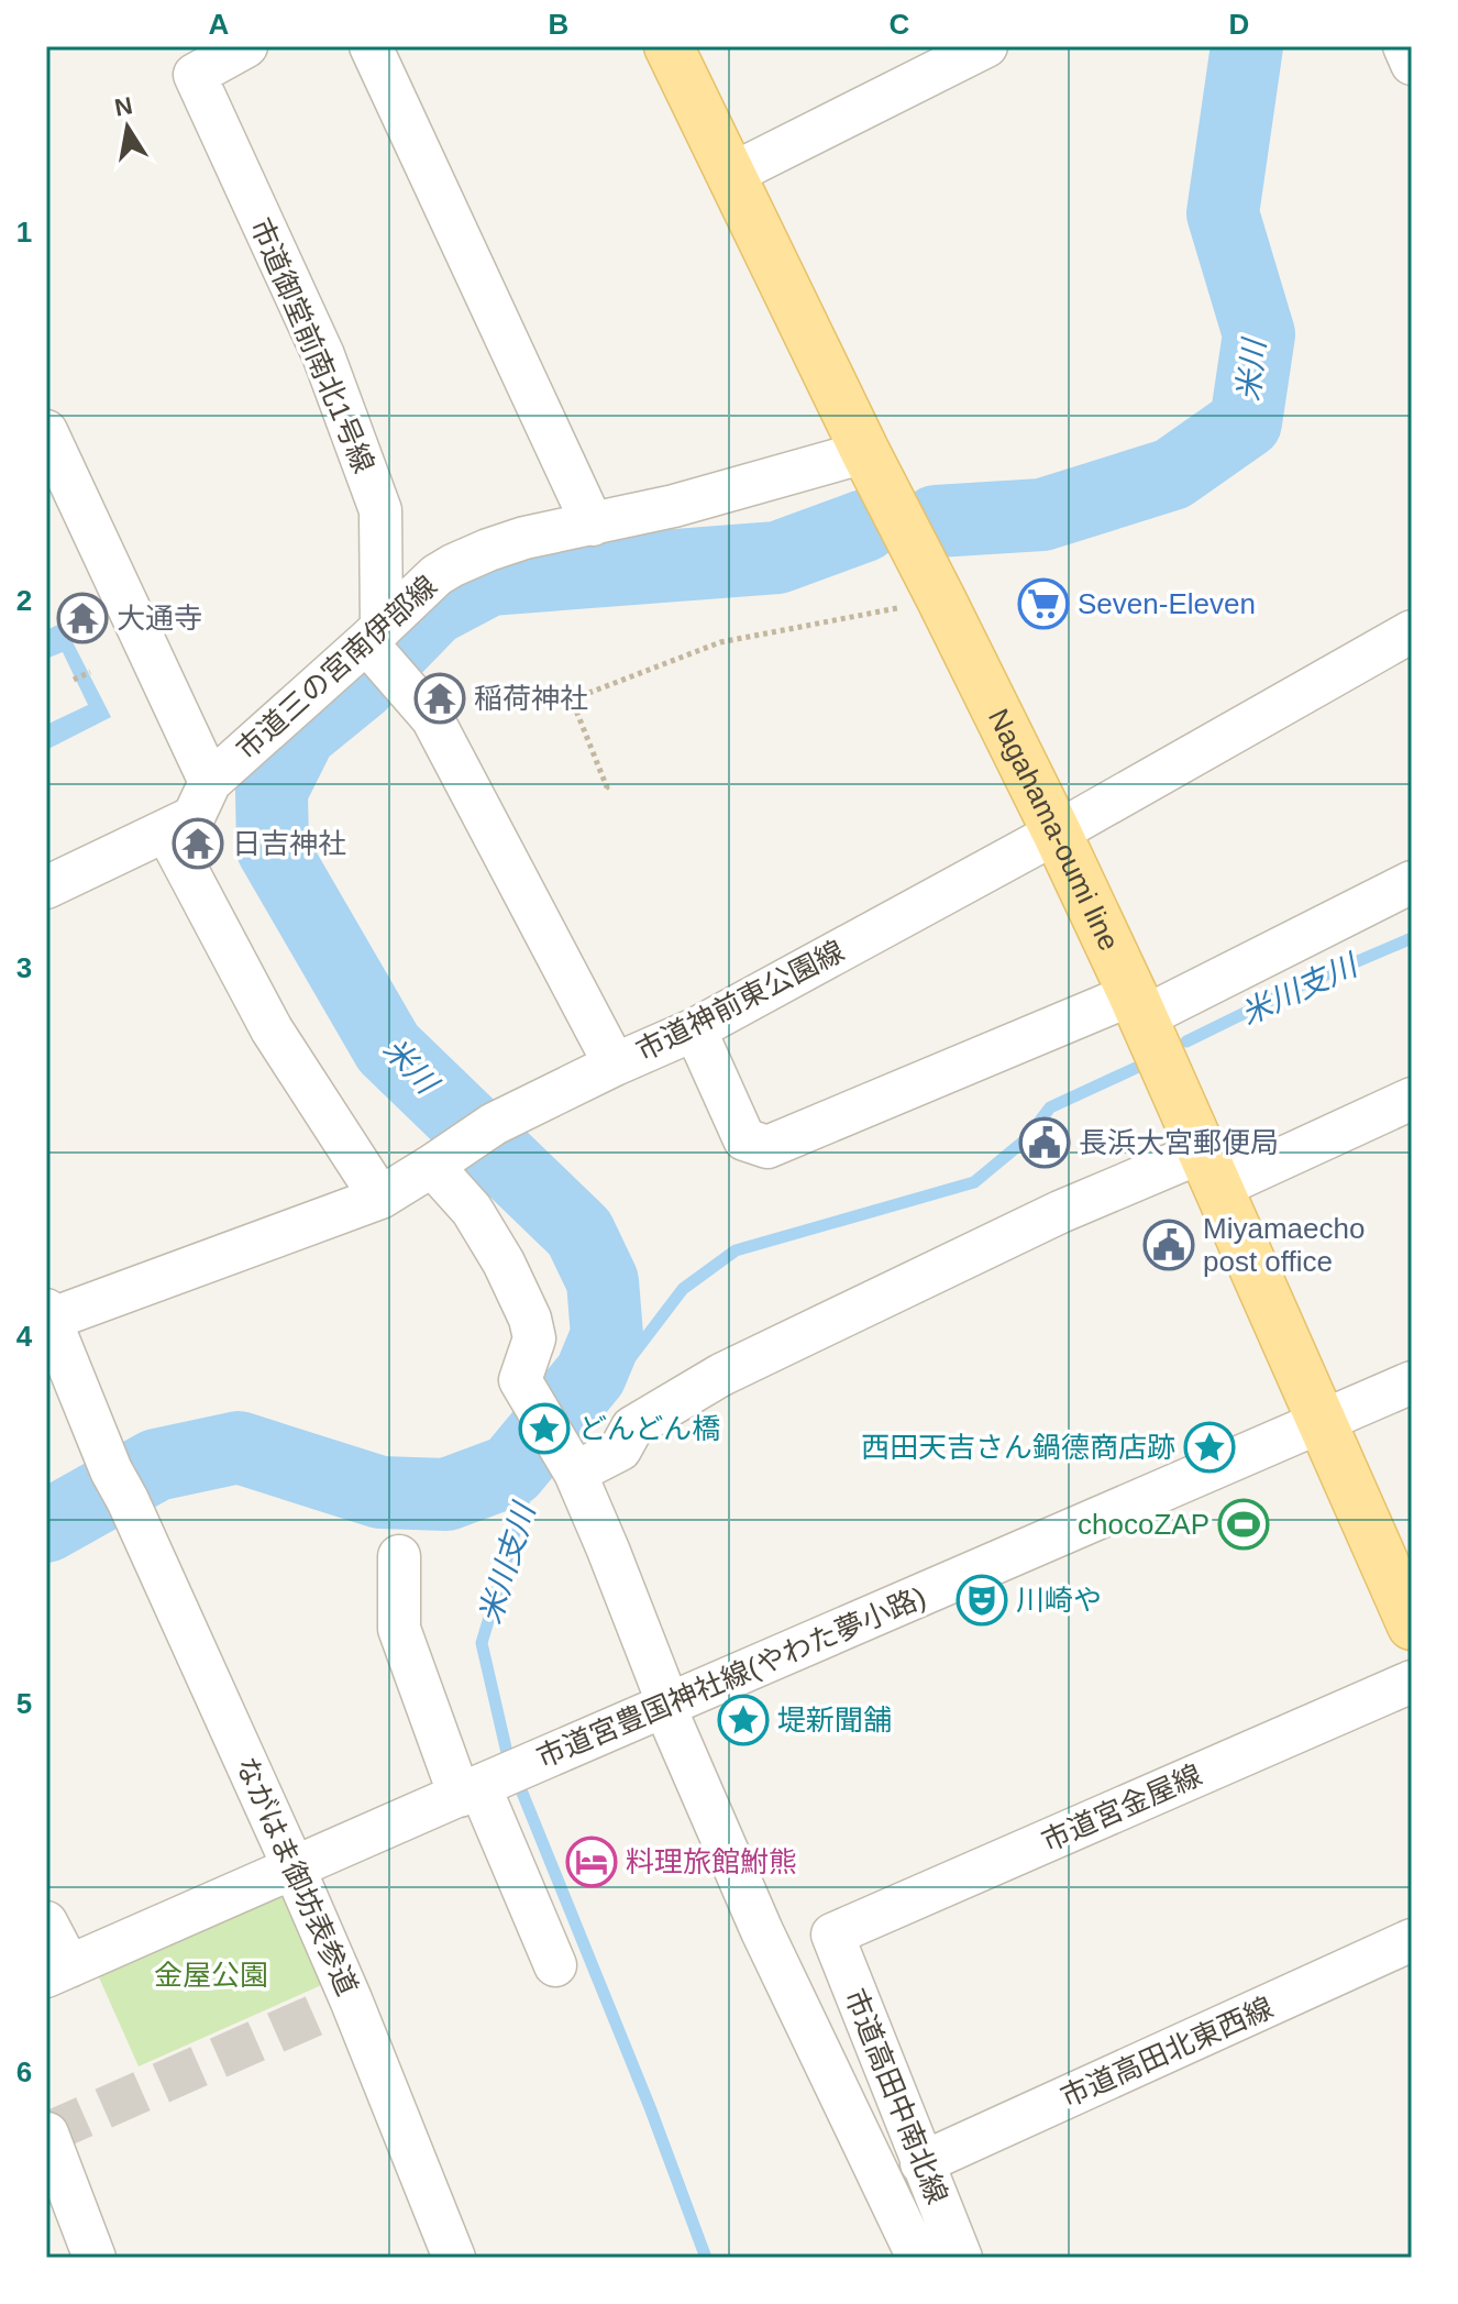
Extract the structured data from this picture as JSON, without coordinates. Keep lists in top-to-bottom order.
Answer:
{
  "streets": {
    "main road": ["Nagahama-oumi line"],
    "street": [
      "市道御堂前南北1号線",
      "市道三の宮南伊部線",
      "市道神前東公園線",
      "市道宮豊国神社線(やわた夢小路)",
      "市道宮金屋線",
      "ながはま御坊表参道",
      "市道高田北東西線",
      "市道高田中南北線"
    ]
  },
  "crossings": [
    ["市道御堂前南北1号線", "市道三の宮南伊部線"],
    ["市道三の宮南伊部線", "Nagahama-oumi line"],
    ["Nagahama-oumi line", "市道神前東公園線"],
    ["Nagahama-oumi line", "市道宮豊国神社線(やわた夢小路)"],
    ["市道神前東公園線", "ながはま御坊表参道"],
    ["市道宮豊国神社線(やわた夢小路)", "ながはま御坊表参道"],
    ["市道宮金屋線", "市道高田中南北線"],
    ["市道高田北東西線", "市道高田中南北線"]
  ],
  "water": ["米川", "米川支川"],
  "parks": ["金屋公園"],
  "places": {
    "supermarket": ["Seven-Eleven"],
    "temple": ["大通寺", "稲荷神社", "日吉神社"],
    "public building": ["長浜大宮郵便局", "Miyamaecho post office"],
    "place": ["どんどん橋", "西田天吉さん鍋德商店跡", "堤新聞舗"],
    "sports": ["chocoZAP"],
    "theatre": ["川崎や"],
    "hotel": ["料理旅館鮒熊"]
  },
  "north": "top",
  "grid": {
    "columns": [
      "A",
      "B",
      "C",
      "D"
    ],
    "rows": [
      "1",
      "2",
      "3",
      "4",
      "5",
      "6"
    ]
  }
}
